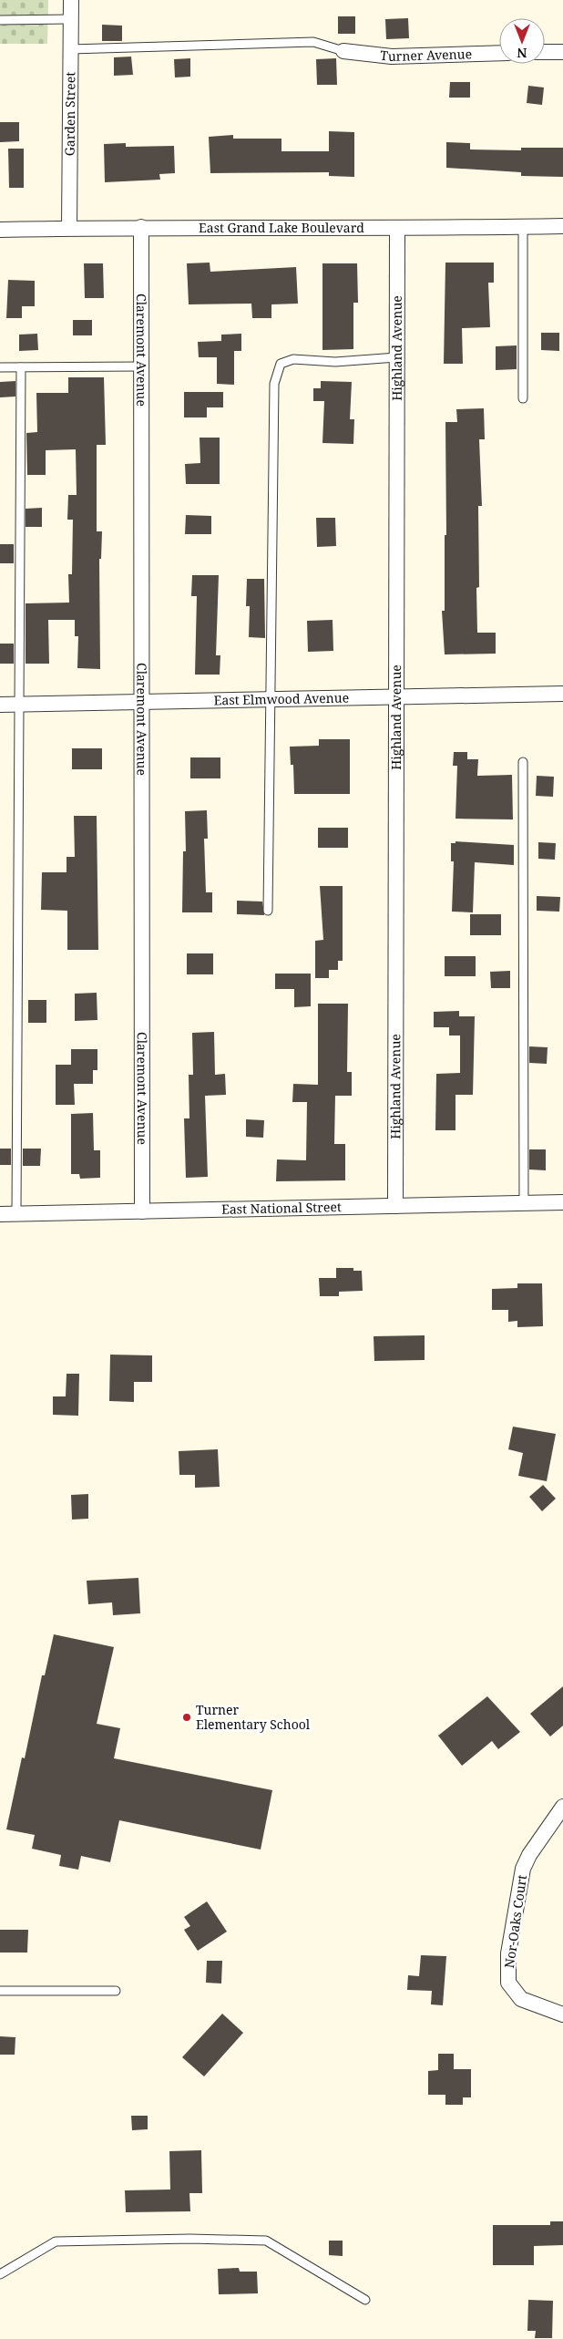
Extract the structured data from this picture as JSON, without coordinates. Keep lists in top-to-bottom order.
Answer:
{
  "streets": {
    "street": [
      "Turner Avenue",
      "Garden Street",
      "East Grand Lake Boulevard",
      "Highland Avenue",
      "Claremont Avenue",
      "East Elmwood Avenue",
      "East National Street",
      "Nor-Oaks Court"
    ]
  },
  "crossings": [
    ["Garden Street", "East Grand Lake Boulevard"],
    ["East Grand Lake Boulevard", "Highland Avenue"],
    ["East Grand Lake Boulevard", "Claremont Avenue"],
    ["Highland Avenue", "East Elmwood Avenue"],
    ["Highland Avenue", "East National Street"],
    ["Claremont Avenue", "East Elmwood Avenue"],
    ["Claremont Avenue", "East National Street"]
  ],
  "places": ["Turner Elementary School"],
  "north": "bottom"
}
